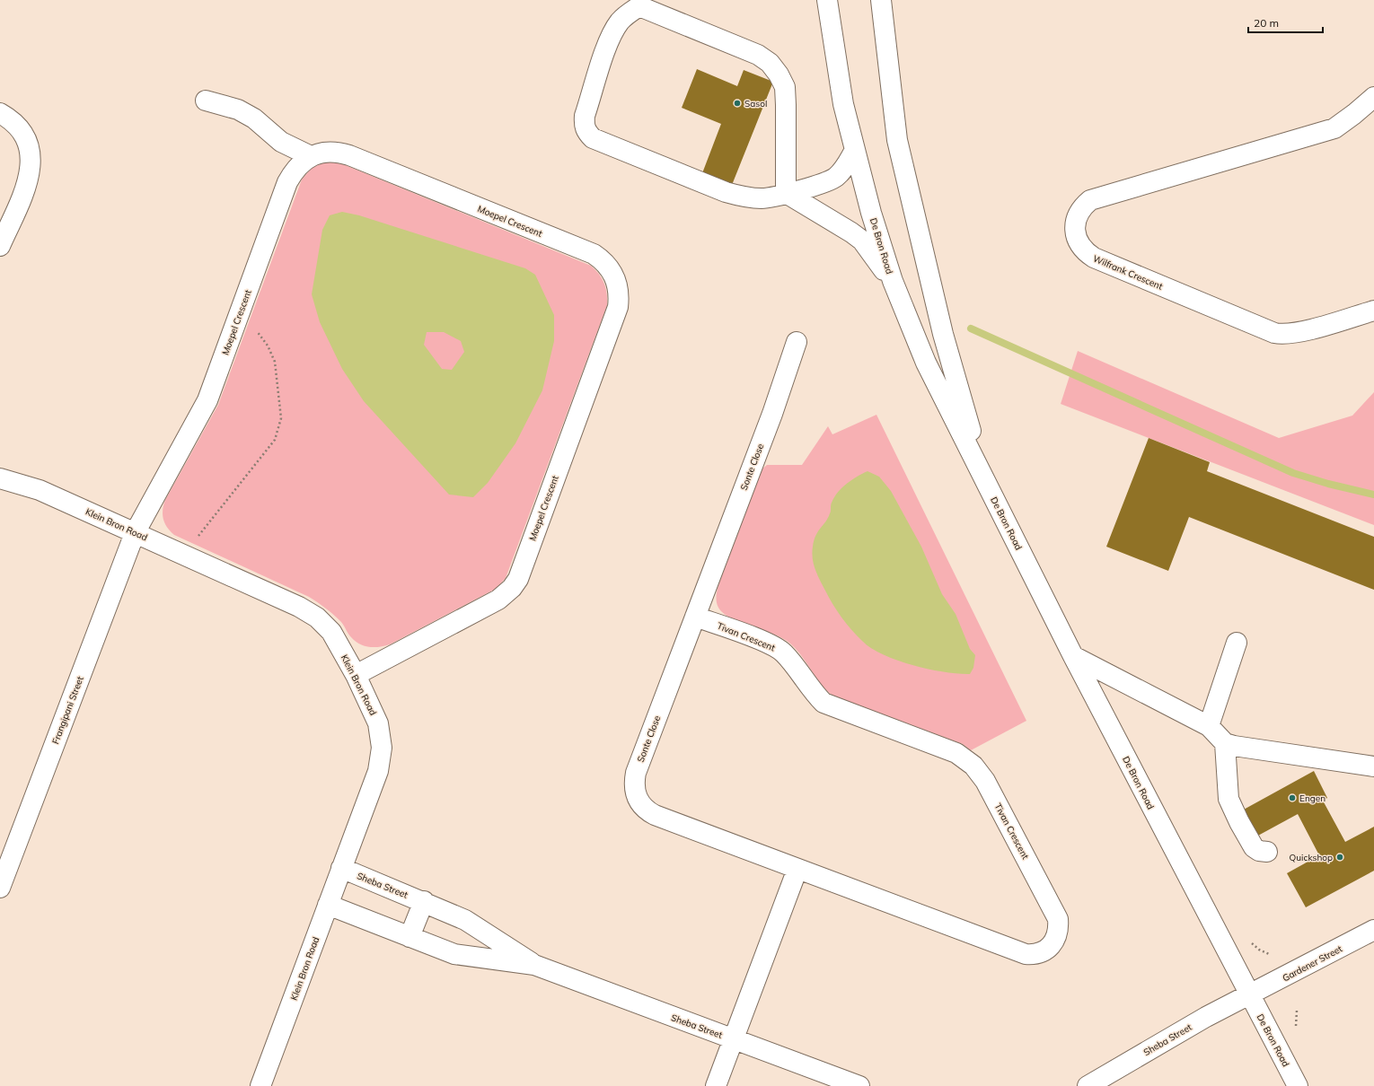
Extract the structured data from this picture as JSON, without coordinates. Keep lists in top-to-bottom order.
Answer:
{
  "streets": {
    "street": [
      "Moepel Crescent",
      "De Bron Road",
      "Wilfrank Crescent",
      "Sonte Close",
      "Klein Bron Road",
      "Tivan Crescent",
      "Frangipani Street",
      "Sheba Street",
      "Gardener Street"
    ]
  },
  "crossings": [
    ["Moepel Crescent", "Klein Bron Road"],
    ["Moepel Crescent", "Frangipani Street"],
    ["De Bron Road", "Sheba Street"],
    ["De Bron Road", "Gardener Street"],
    ["Sonte Close", "Tivan Crescent"],
    ["Klein Bron Road", "Frangipani Street"],
    ["Klein Bron Road", "Sheba Street"],
    ["Sheba Street", "Gardener Street"]
  ],
  "places": ["Sasol", "Engen", "Quickshop"],
  "scale_bar": "20 m"
}
